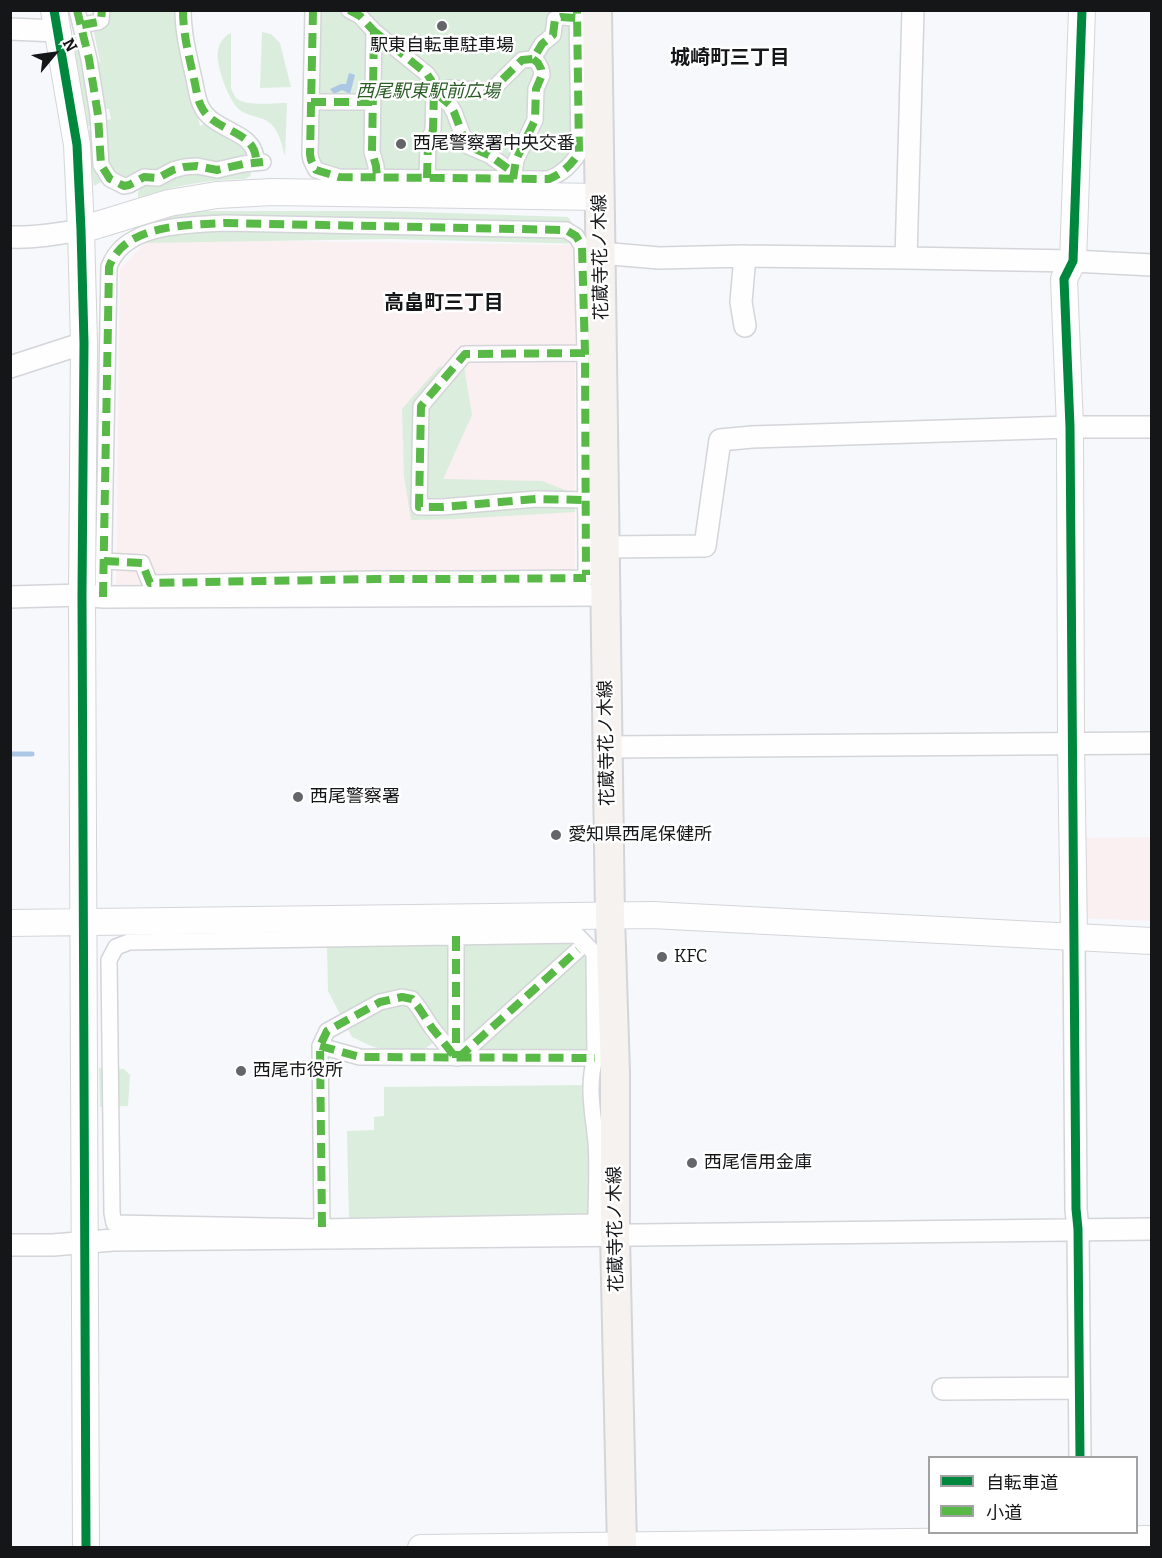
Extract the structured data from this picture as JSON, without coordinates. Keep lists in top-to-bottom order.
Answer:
{
  "streets": {
    "main road": ["花蔵寺花ノ木線"]
  },
  "districts": ["城崎町三丁目", "高畠町三丁目"],
  "parks": ["西尾駅東駅前広場"],
  "places": [
    "駅東自転車駐車場",
    "西尾警察署中央交番",
    "西尾警察署",
    "愛知県西尾保健所",
    "KFC",
    "西尾市役所",
    "西尾信用金庫"
  ],
  "legend": ["自転車道", "小道"],
  "north": "top right"
}
